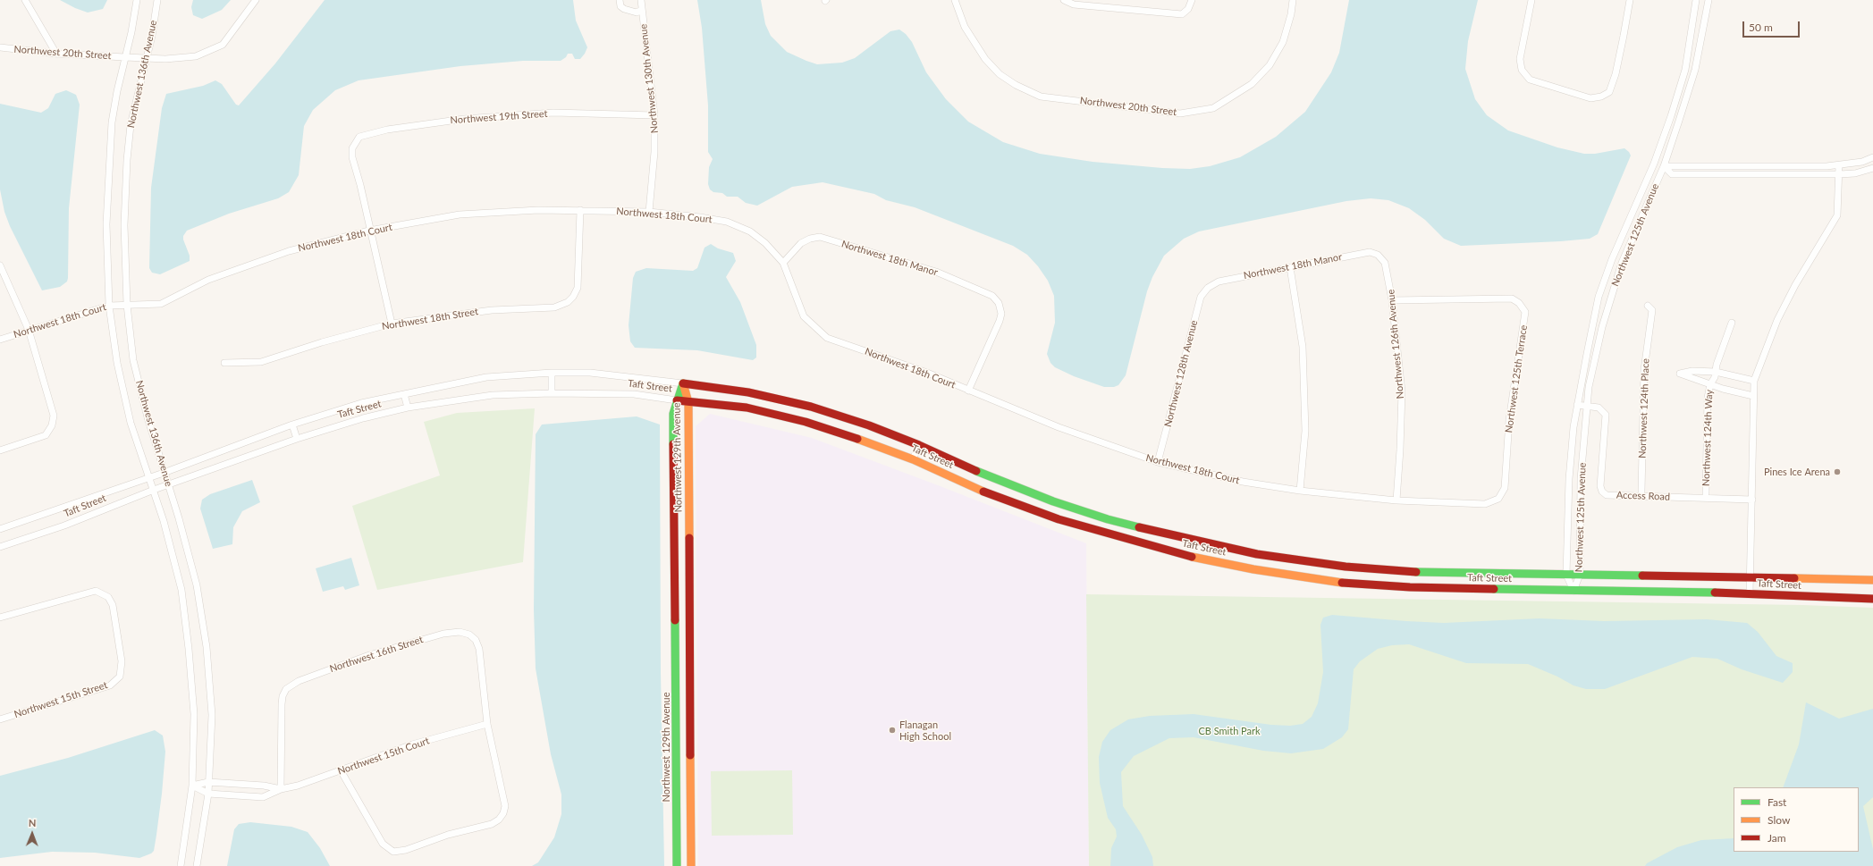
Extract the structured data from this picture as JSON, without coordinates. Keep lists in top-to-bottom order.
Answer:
{
  "streets": {
    "street": [
      "Northwest 20th Street",
      "Northwest 136th Avenue",
      "Northwest 130th Avenue",
      "Northwest 19th Street",
      "Northwest 18th Court",
      "Northwest 125th Avenue",
      "Northwest 18th Manor",
      "Northwest 18th Street",
      "Northwest 126th Avenue",
      "Northwest 128th Avenue",
      "Northwest 125th Terrace",
      "Taft Street",
      "Northwest 124th Place",
      "Northwest 124th Way",
      "Northwest 129th Avenue",
      "Access Road",
      "Northwest 16th Street",
      "Northwest 15th Street",
      "Northwest 15th Court"
    ]
  },
  "crossings": [
    ["Northwest 20th Street", "Northwest 136th Avenue"],
    ["Northwest 136th Avenue", "Northwest 18th Court"],
    ["Northwest 136th Avenue", "Taft Street"],
    ["Northwest 136th Avenue", "Northwest 15th Court"],
    ["Northwest 130th Avenue", "Northwest 19th Street"],
    ["Northwest 130th Avenue", "Northwest 18th Court"],
    ["Northwest 19th Street", "Northwest 18th Court"],
    ["Northwest 18th Court", "Northwest 18th Manor"],
    ["Northwest 18th Court", "Northwest 18th Street"],
    ["Northwest 18th Court", "Northwest 126th Avenue"],
    ["Northwest 18th Court", "Northwest 128th Avenue"],
    ["Northwest 18th Court", "Northwest 125th Terrace"],
    ["Northwest 125th Avenue", "Taft Street"],
    ["Northwest 125th Avenue", "Access Road"],
    ["Northwest 18th Manor", "Northwest 126th Avenue"],
    ["Northwest 18th Manor", "Northwest 128th Avenue"],
    ["Northwest 126th Avenue", "Northwest 125th Terrace"],
    ["Taft Street", "Northwest 129th Avenue"],
    ["Northwest 16th Street", "Northwest 15th Court"]
  ],
  "parks": ["CB Smith Park"],
  "places": ["Pines Ice Arena", "Flanagan High School"],
  "legend": ["Fast", "Slow", "Jam"],
  "scale_bar": "50 m",
  "north": "top"
}
